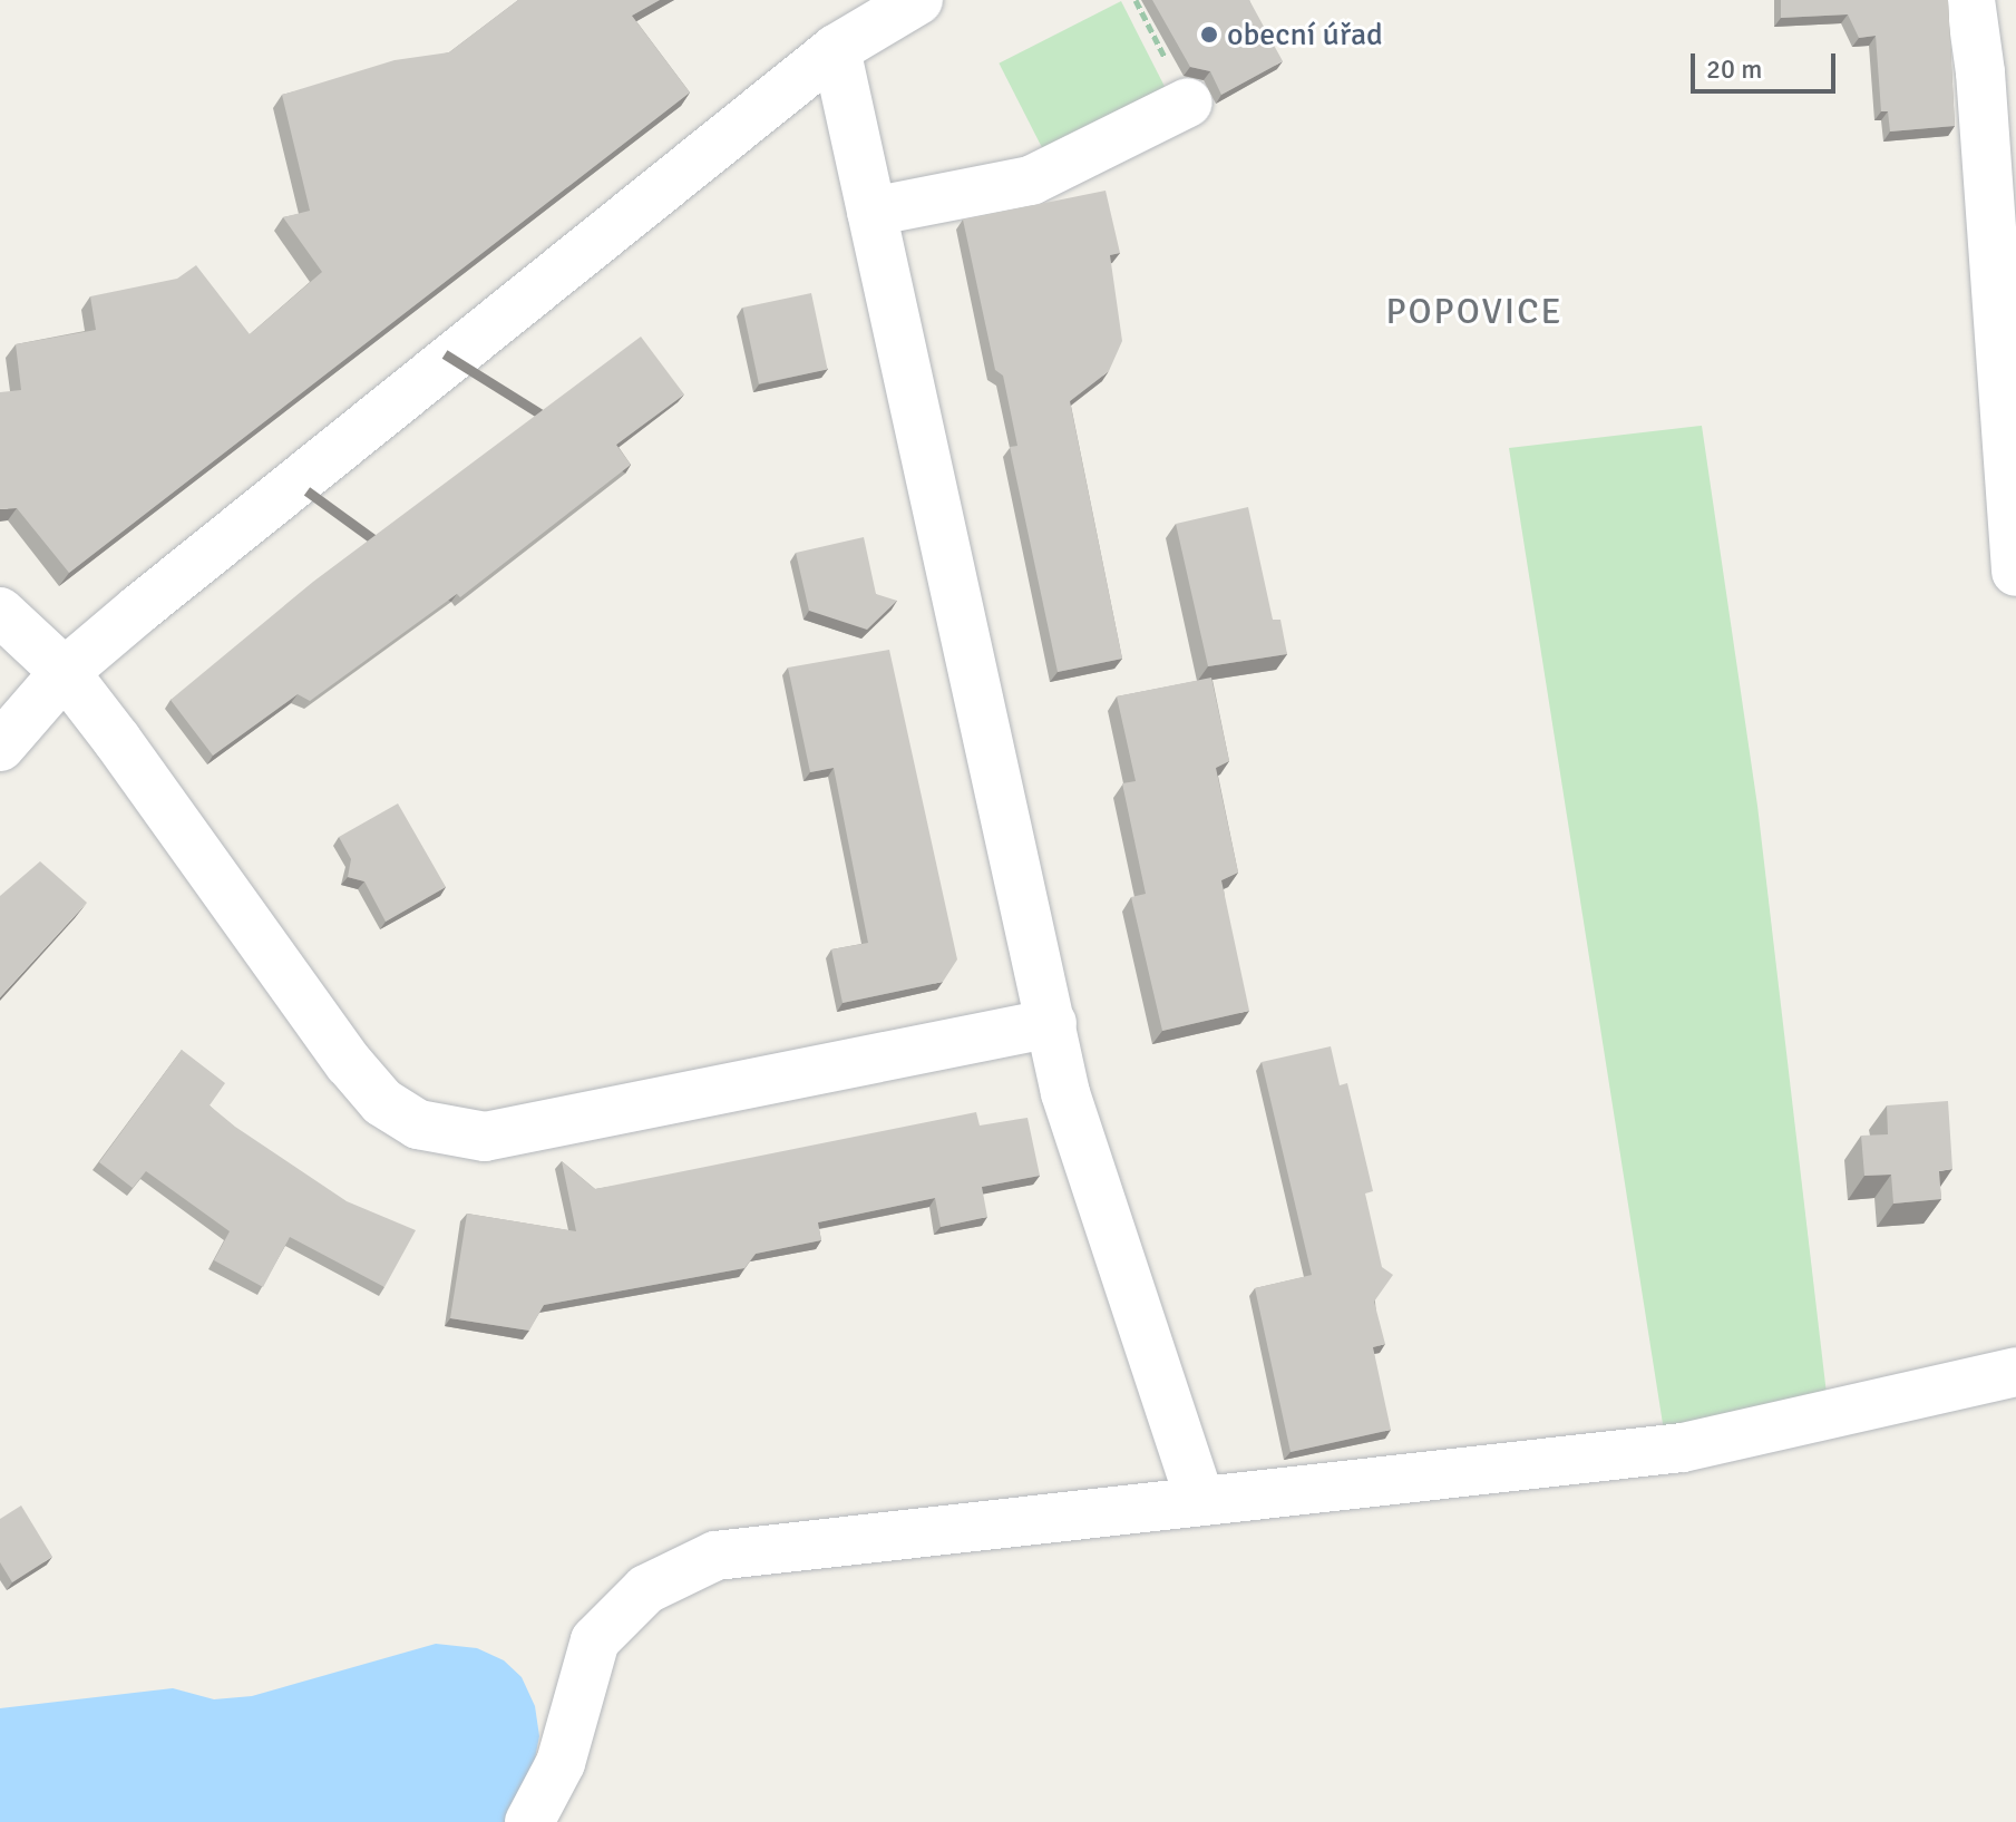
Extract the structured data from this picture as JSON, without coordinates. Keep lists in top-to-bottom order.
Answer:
{
  "districts": ["POPOVICE"],
  "places": ["obecní úřad"],
  "scale_bar": "20 m"
}
